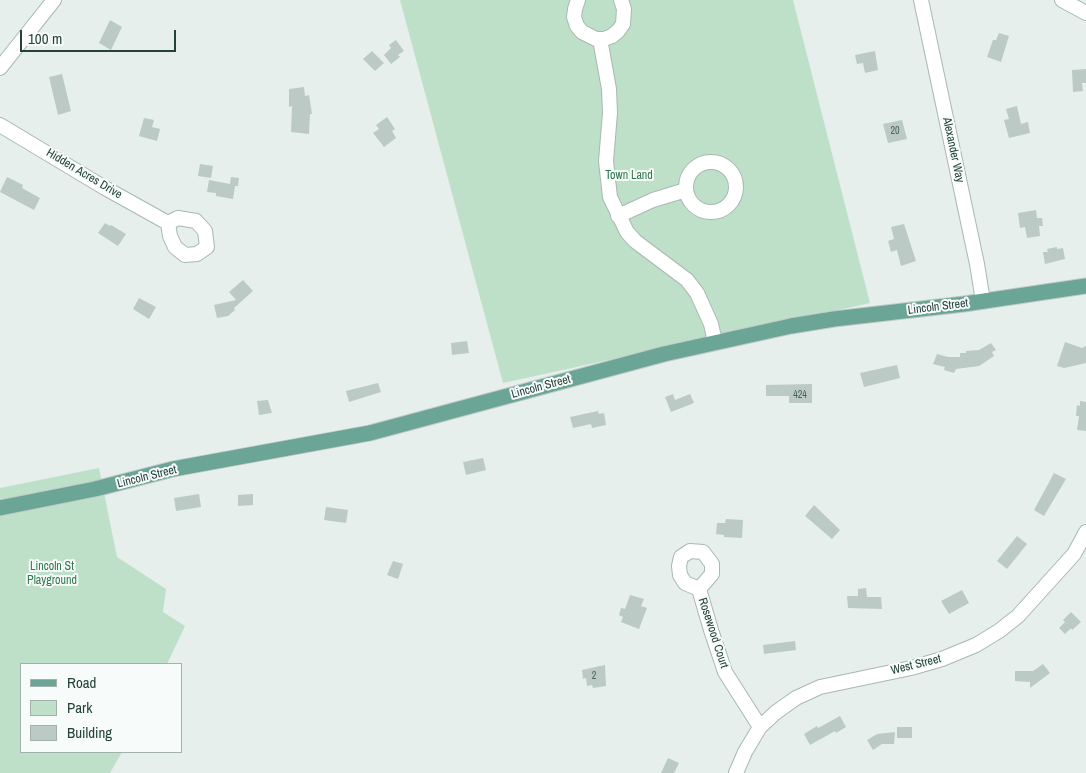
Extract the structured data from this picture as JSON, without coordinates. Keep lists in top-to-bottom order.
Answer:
{
  "streets": {
    "main road": ["Lincoln Street"],
    "street": [
      "Alexander Way",
      "Hidden Acres Drive",
      "Rosewood Court",
      "West Street"
    ]
  },
  "crossings": [
    ["Alexander Way", "Lincoln Street"],
    ["Rosewood Court", "West Street"]
  ],
  "parks": ["Town Land", "Lincoln St Playground"],
  "house_numbers": ["20", "424", "2"],
  "legend": ["Road", "Park", "Building"],
  "scale_bar": "100 m"
}
